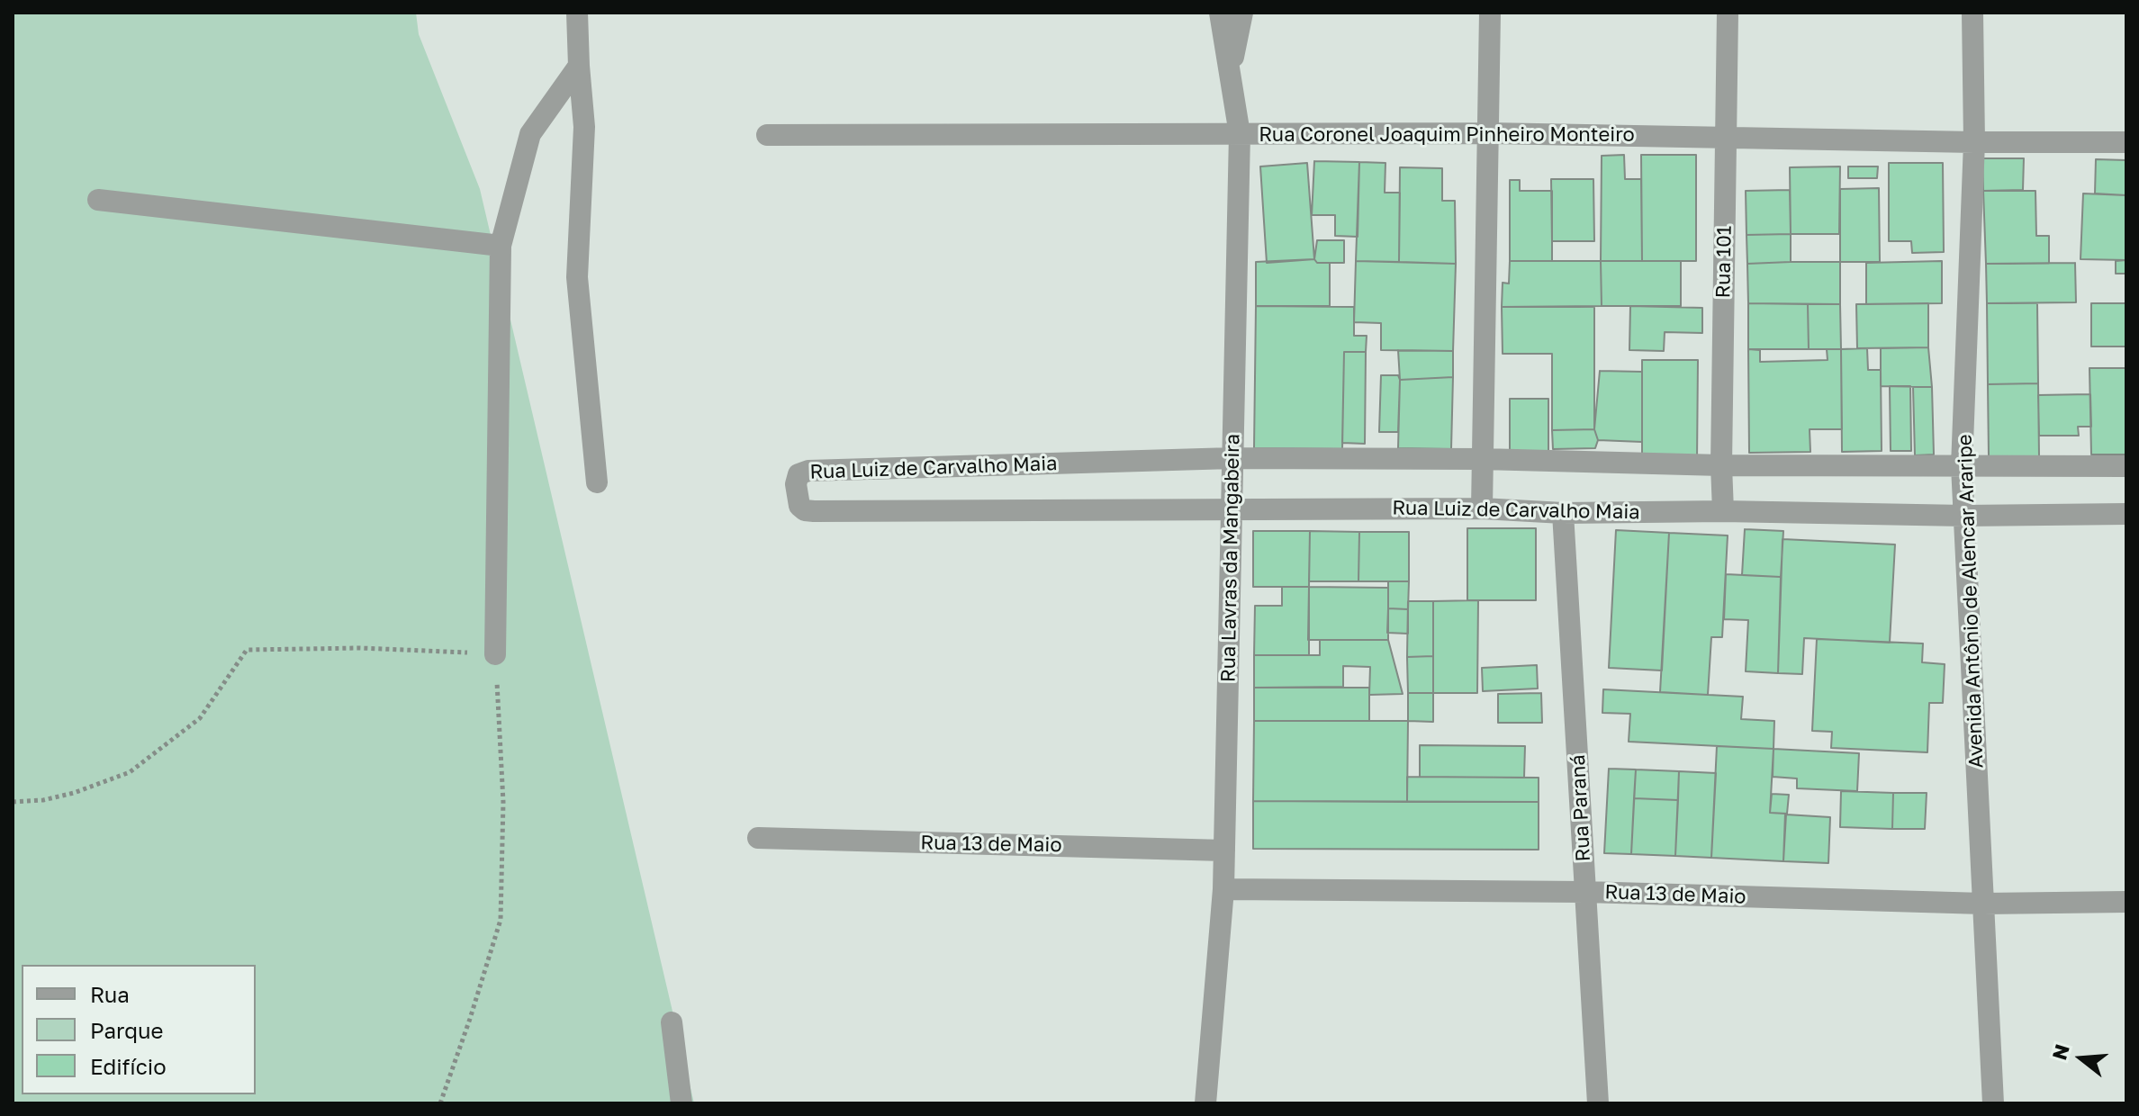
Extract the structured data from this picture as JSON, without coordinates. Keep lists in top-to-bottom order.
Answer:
{
  "streets": {
    "street": [
      "Rua Coronel Joaquim Pinheiro Monteiro",
      "Rua 101",
      "Rua Luiz de Carvalho Maia",
      "Rua Lavras da Mangabeira",
      "Avenida Antônio de Alencar Araripe",
      "Rua Paraná",
      "Rua 13 de Maio"
    ]
  },
  "crossings": [
    ["Rua Coronel Joaquim Pinheiro Monteiro", "Rua 101"],
    ["Rua Coronel Joaquim Pinheiro Monteiro", "Rua Lavras da Mangabeira"],
    ["Rua Coronel Joaquim Pinheiro Monteiro", "Avenida Antônio de Alencar Araripe"],
    ["Rua 101", "Rua Luiz de Carvalho Maia"],
    ["Rua Luiz de Carvalho Maia", "Rua Lavras da Mangabeira"],
    ["Rua Luiz de Carvalho Maia", "Avenida Antônio de Alencar Araripe"],
    ["Rua Luiz de Carvalho Maia", "Rua Paraná"],
    ["Rua Lavras da Mangabeira", "Rua 13 de Maio"],
    ["Avenida Antônio de Alencar Araripe", "Rua 13 de Maio"],
    ["Rua Paraná", "Rua 13 de Maio"]
  ],
  "legend": ["Rua", "Parque", "Edifício"],
  "north": "left"
}
